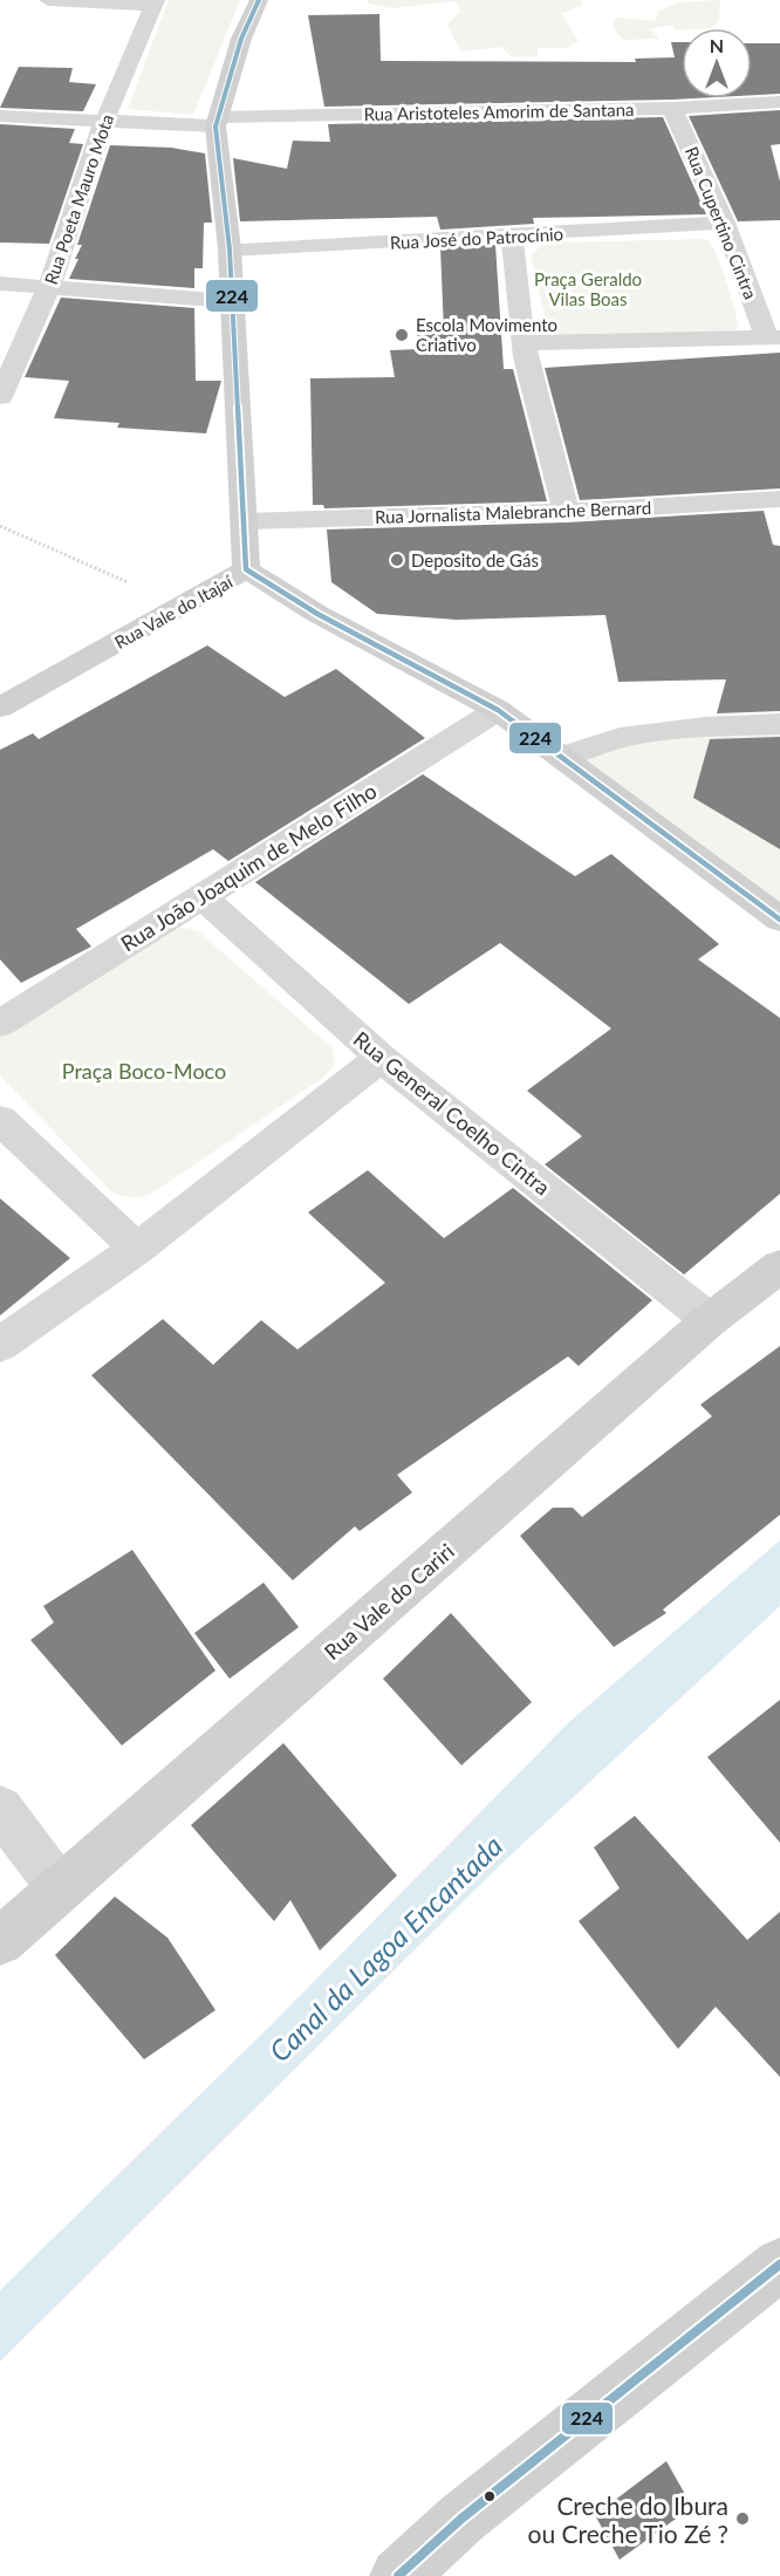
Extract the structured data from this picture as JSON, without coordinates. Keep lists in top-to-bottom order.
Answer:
{
  "streets": {
    "main road": ["Rua Vale do Itajaí", "Rua Vale do Cariri"],
    "street": [
      "Rua Aristoteles Amorim de Santana",
      "Rua Poeta Mauro Mota",
      "Rua Cupertino Cintra",
      "Rua José do Patrocínio",
      "Rua Jornalista Malebranche Bernard",
      "Rua João Joaquim de Melo Filho",
      "Rua General Coelho Cintra"
    ]
  },
  "crossings": [
    ["Rua Aristoteles Amorim de Santana", "Rua Poeta Mauro Mota"],
    ["Rua Aristoteles Amorim de Santana", "Rua Cupertino Cintra"],
    ["Rua Aristoteles Amorim de Santana", "Rua Vale do Itajaí"],
    ["Rua Cupertino Cintra", "Rua José do Patrocínio"],
    ["Rua José do Patrocínio", "Rua Vale do Itajaí"],
    ["Rua Jornalista Malebranche Bernard", "Rua Vale do Itajaí"],
    ["Rua João Joaquim de Melo Filho", "Rua General Coelho Cintra"],
    ["Rua General Coelho Cintra", "Rua Vale do Cariri"]
  ],
  "water": ["Canal da Lagoa Encantada"],
  "parks": ["Praça Geraldo Vilas Boas", "Praça Boco-Moco"],
  "places": ["Escola Movimento Criativo", "Deposito de Gás", "Creche do Ibura ou Creche Tio Zé ?"],
  "lines": ["transit line 224"],
  "north": "top"
}
